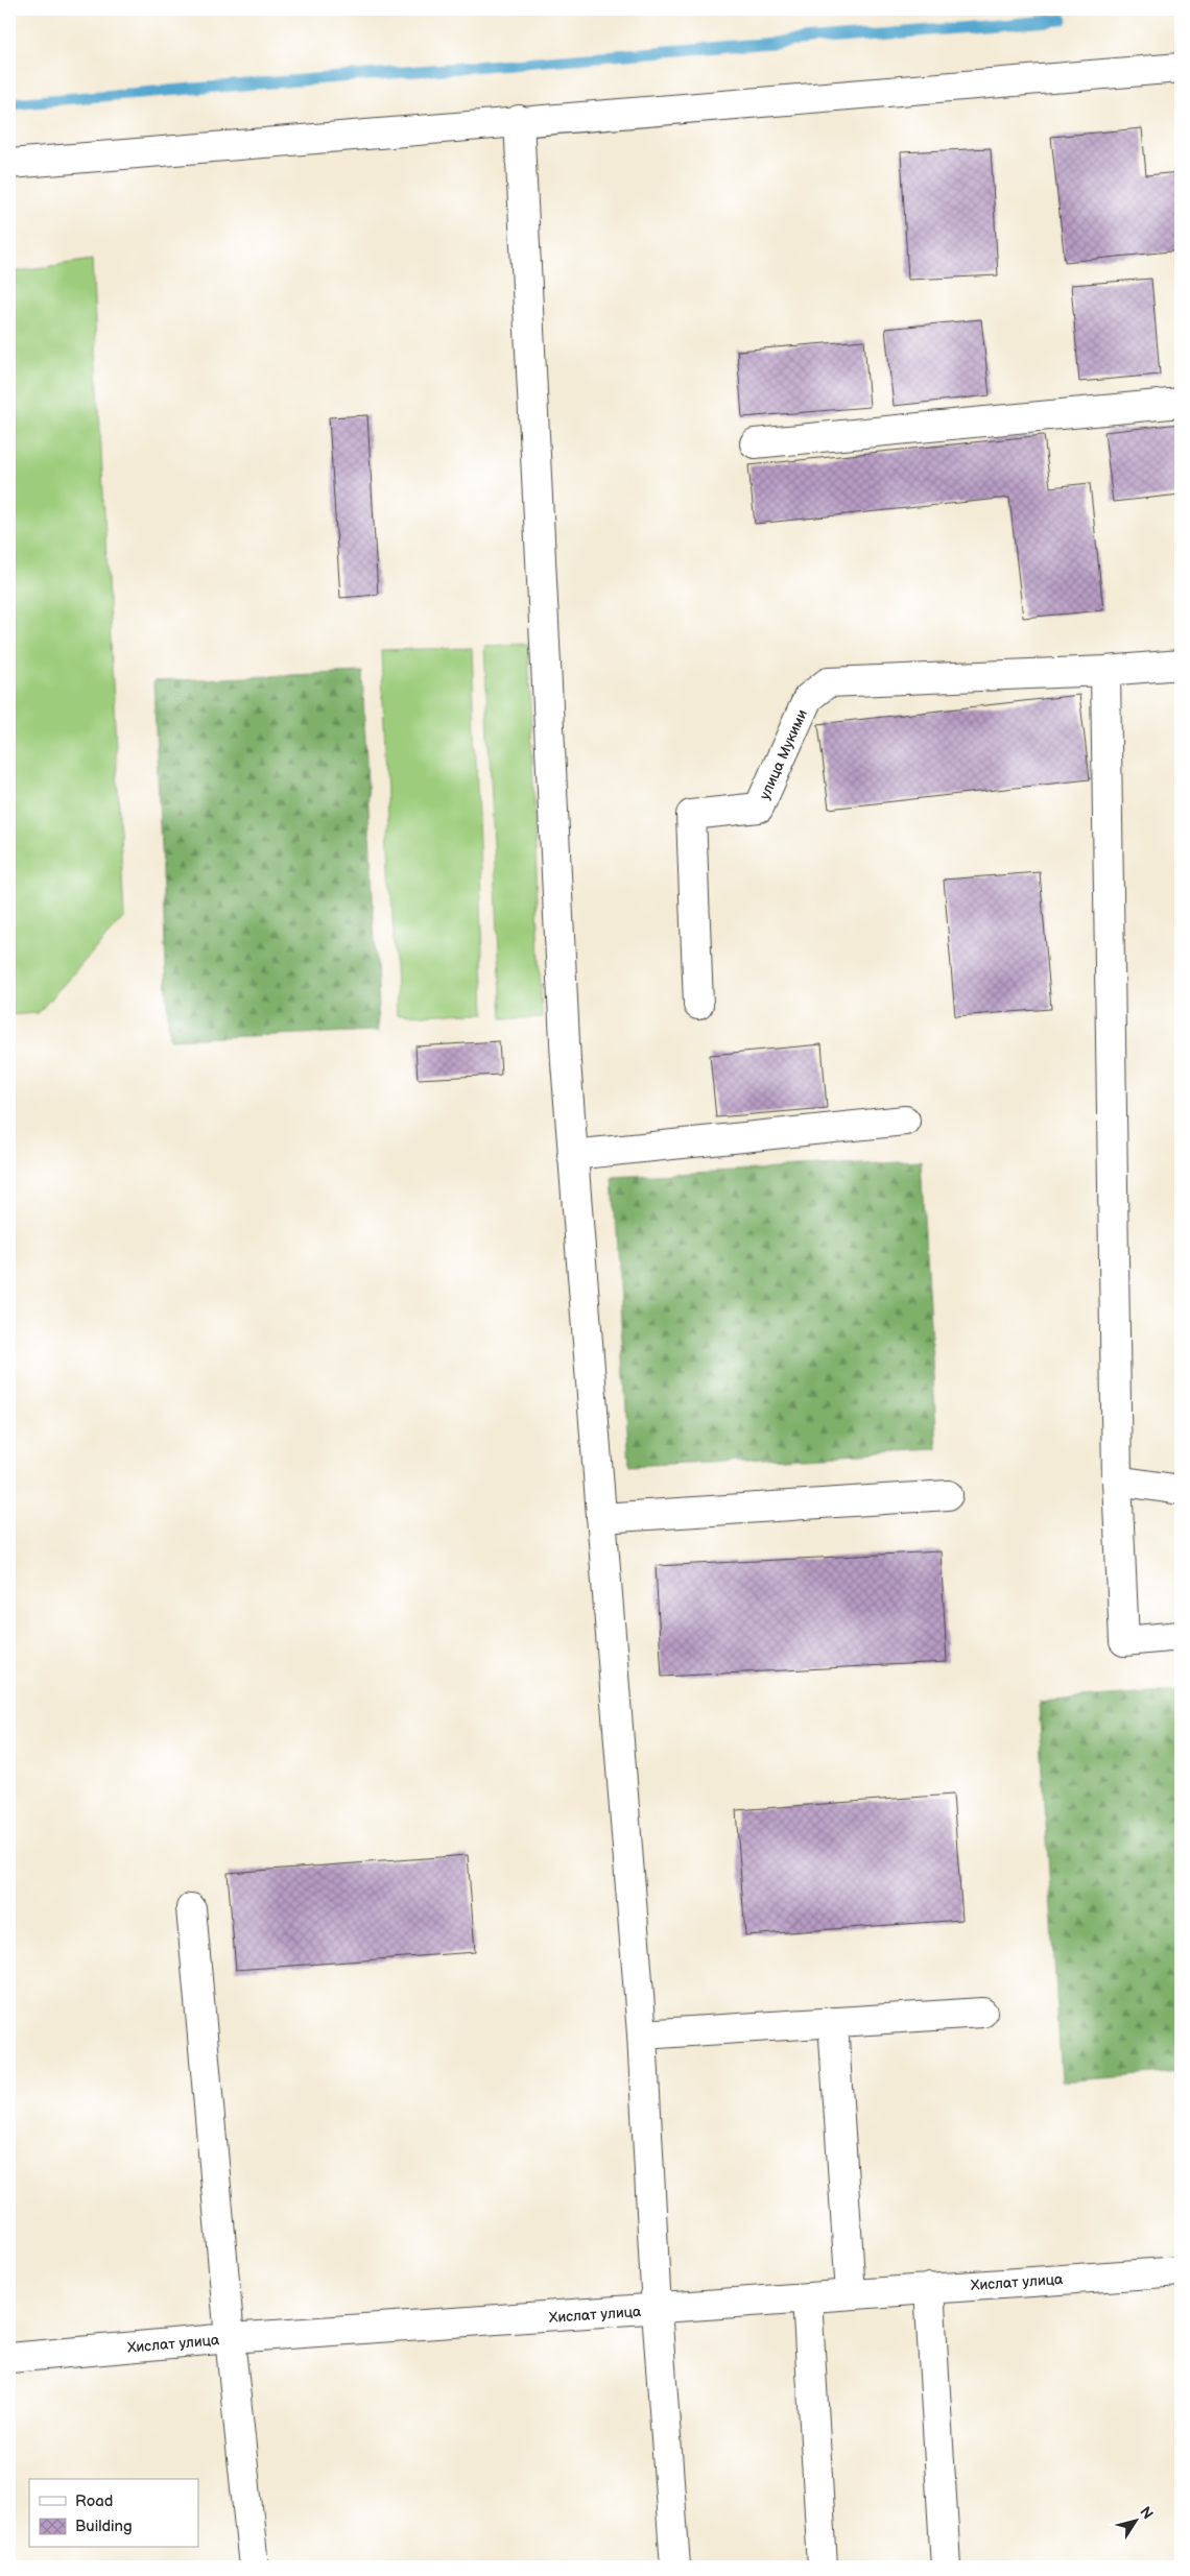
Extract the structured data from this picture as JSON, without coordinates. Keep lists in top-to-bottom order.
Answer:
{
  "streets": {
    "street": ["улица Мукими", "Хислат улица"]
  },
  "legend": ["Road", "Building"],
  "north": "top right"
}
